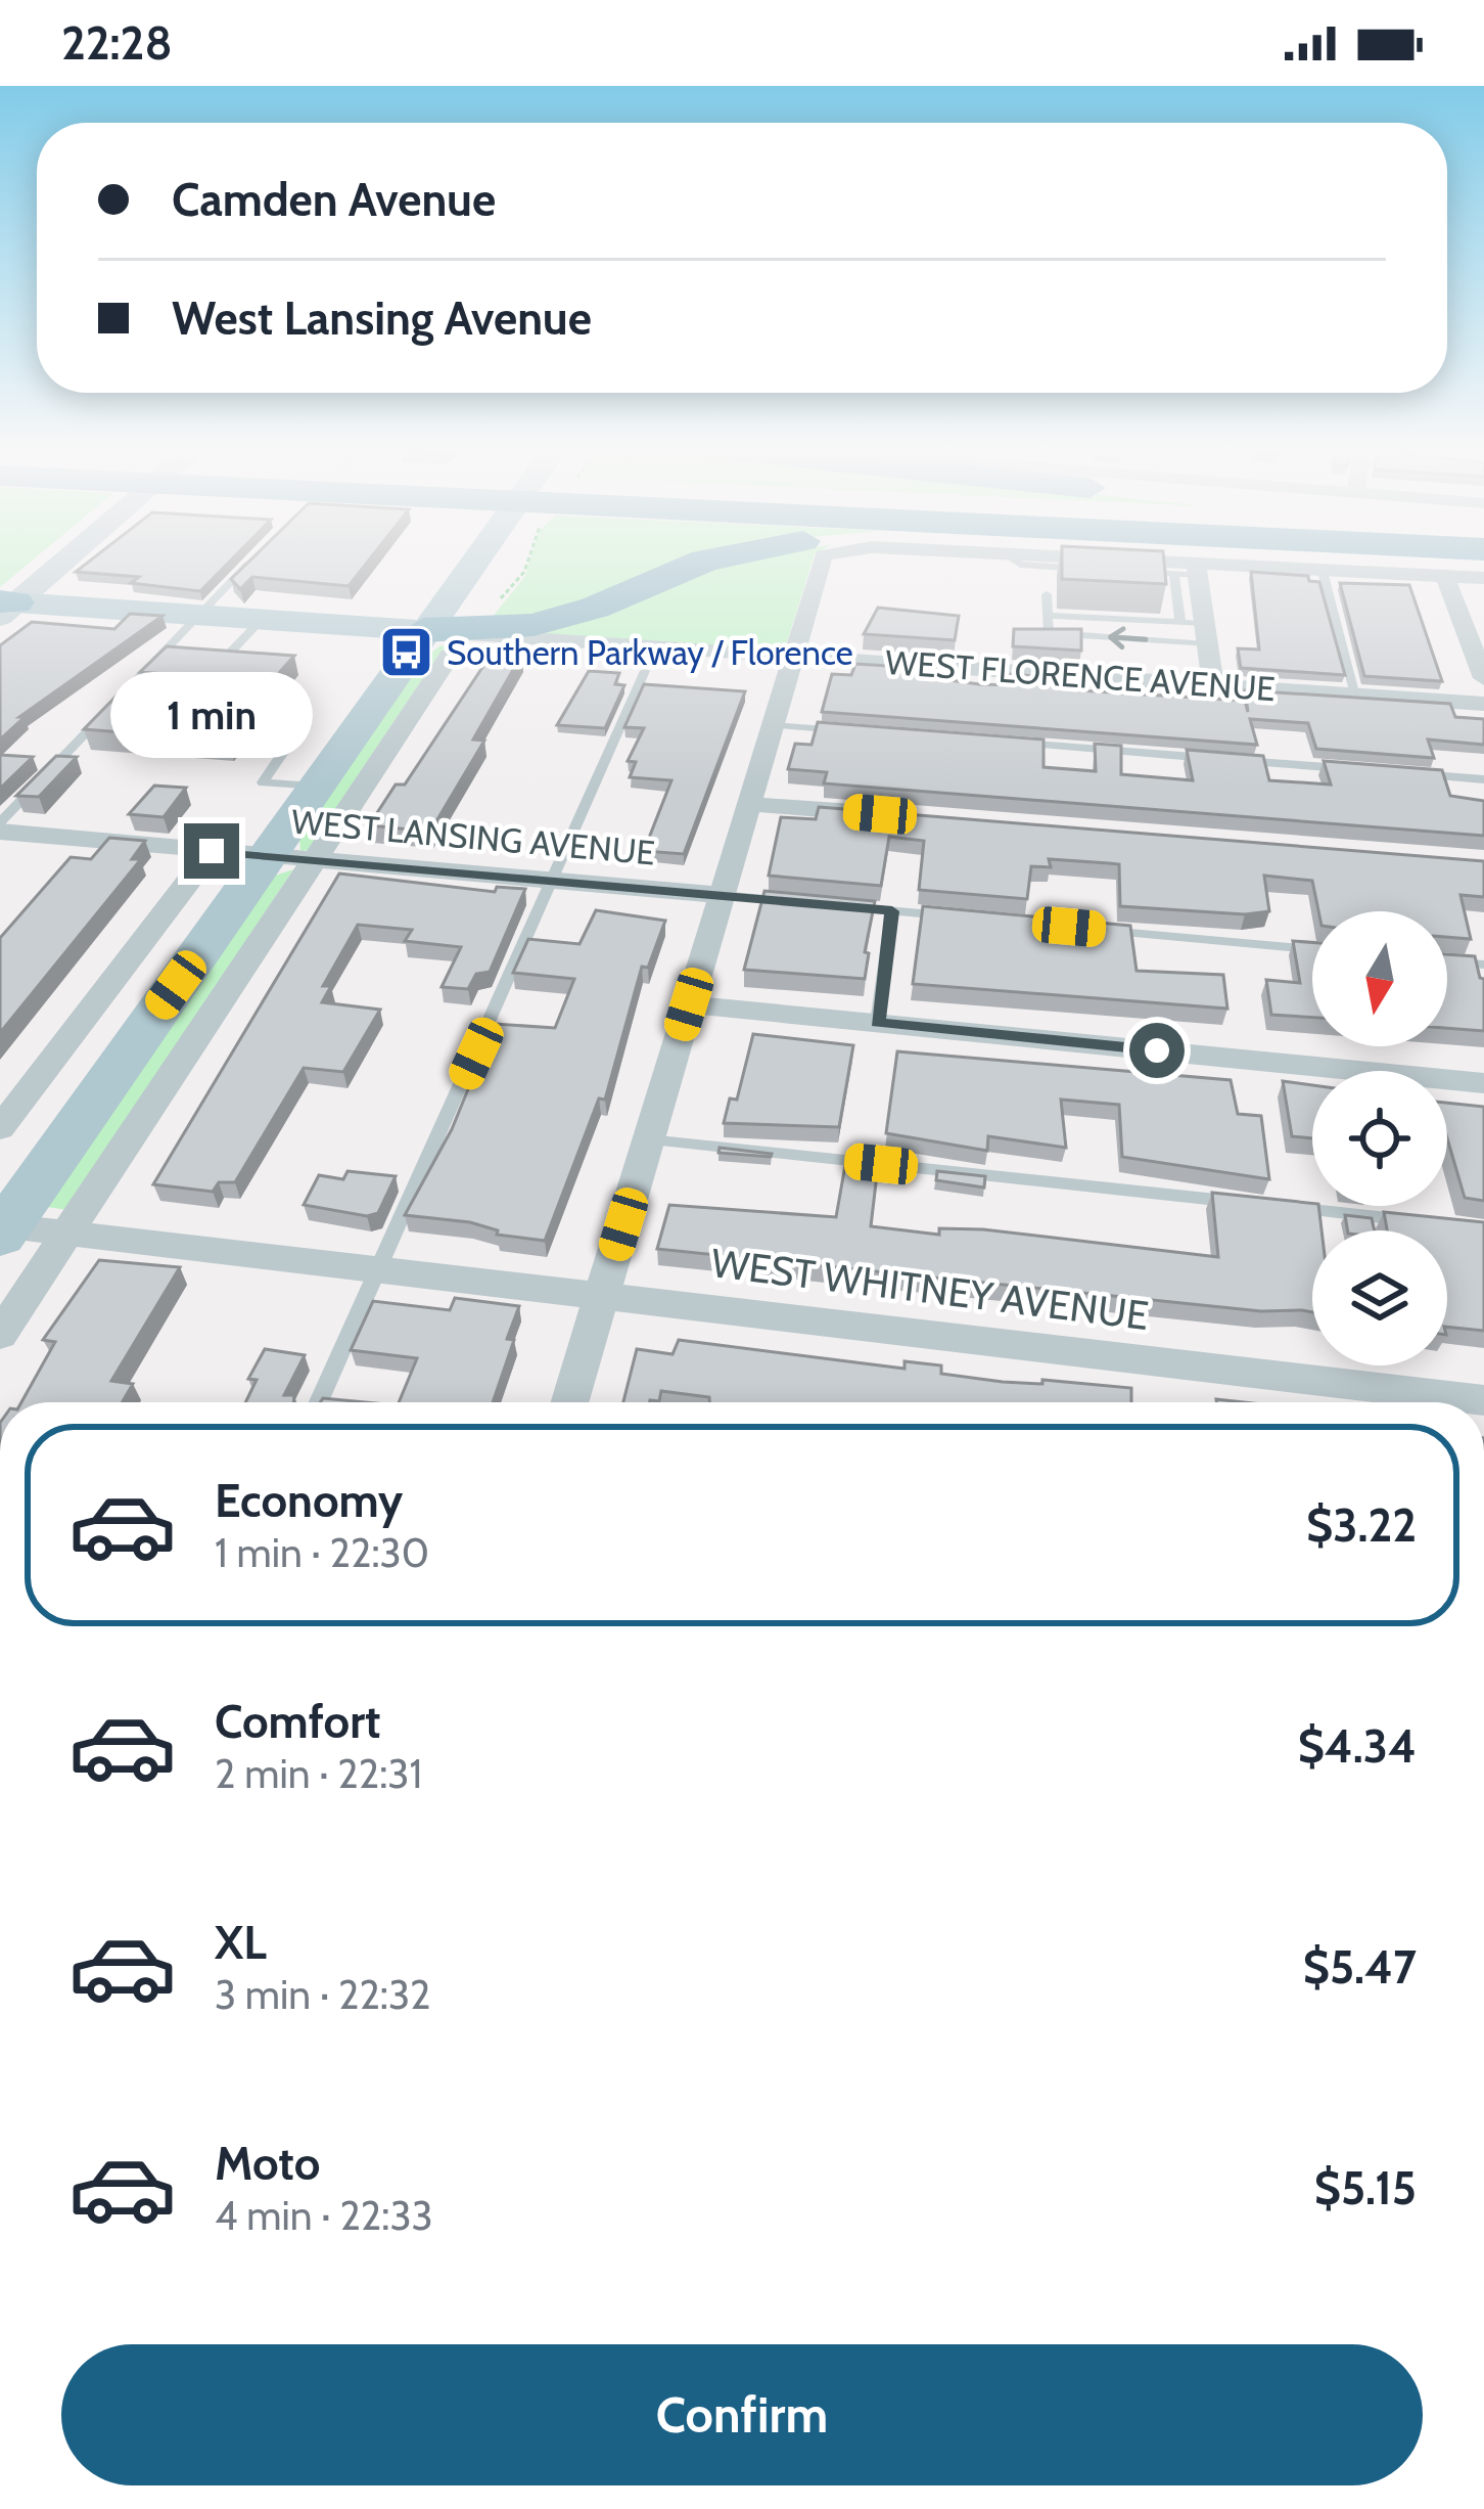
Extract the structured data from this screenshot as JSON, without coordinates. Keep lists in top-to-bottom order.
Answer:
{
  "streets": {
    "main road": ["WEST FLORENCE AVENUE"],
    "street": ["WEST LANSING AVENUE", "WEST WHITNEY AVENUE"]
  },
  "places": {
    "bus stop": ["Southern Parkway / Florence"]
  },
  "north": "bottom",
  "page": {
    "status": "22:28",
    "banner": ["Camden Avenue", "West Lansing Avenue"],
    "bubble": "1 min",
    "list": [
      {
        "name": "Economy",
        "note": "1 min · 22:30",
        "value": "$3.22"
      },
      {
        "name": "Comfort",
        "note": "2 min · 22:31",
        "value": "$4.34"
      },
      {
        "name": "XL",
        "note": "3 min · 22:32",
        "value": "$5.47"
      },
      {
        "name": "Moto",
        "note": "4 min · 22:33",
        "value": "$5.15"
      }
    ],
    "buttons": "Confirm"
  }
}
